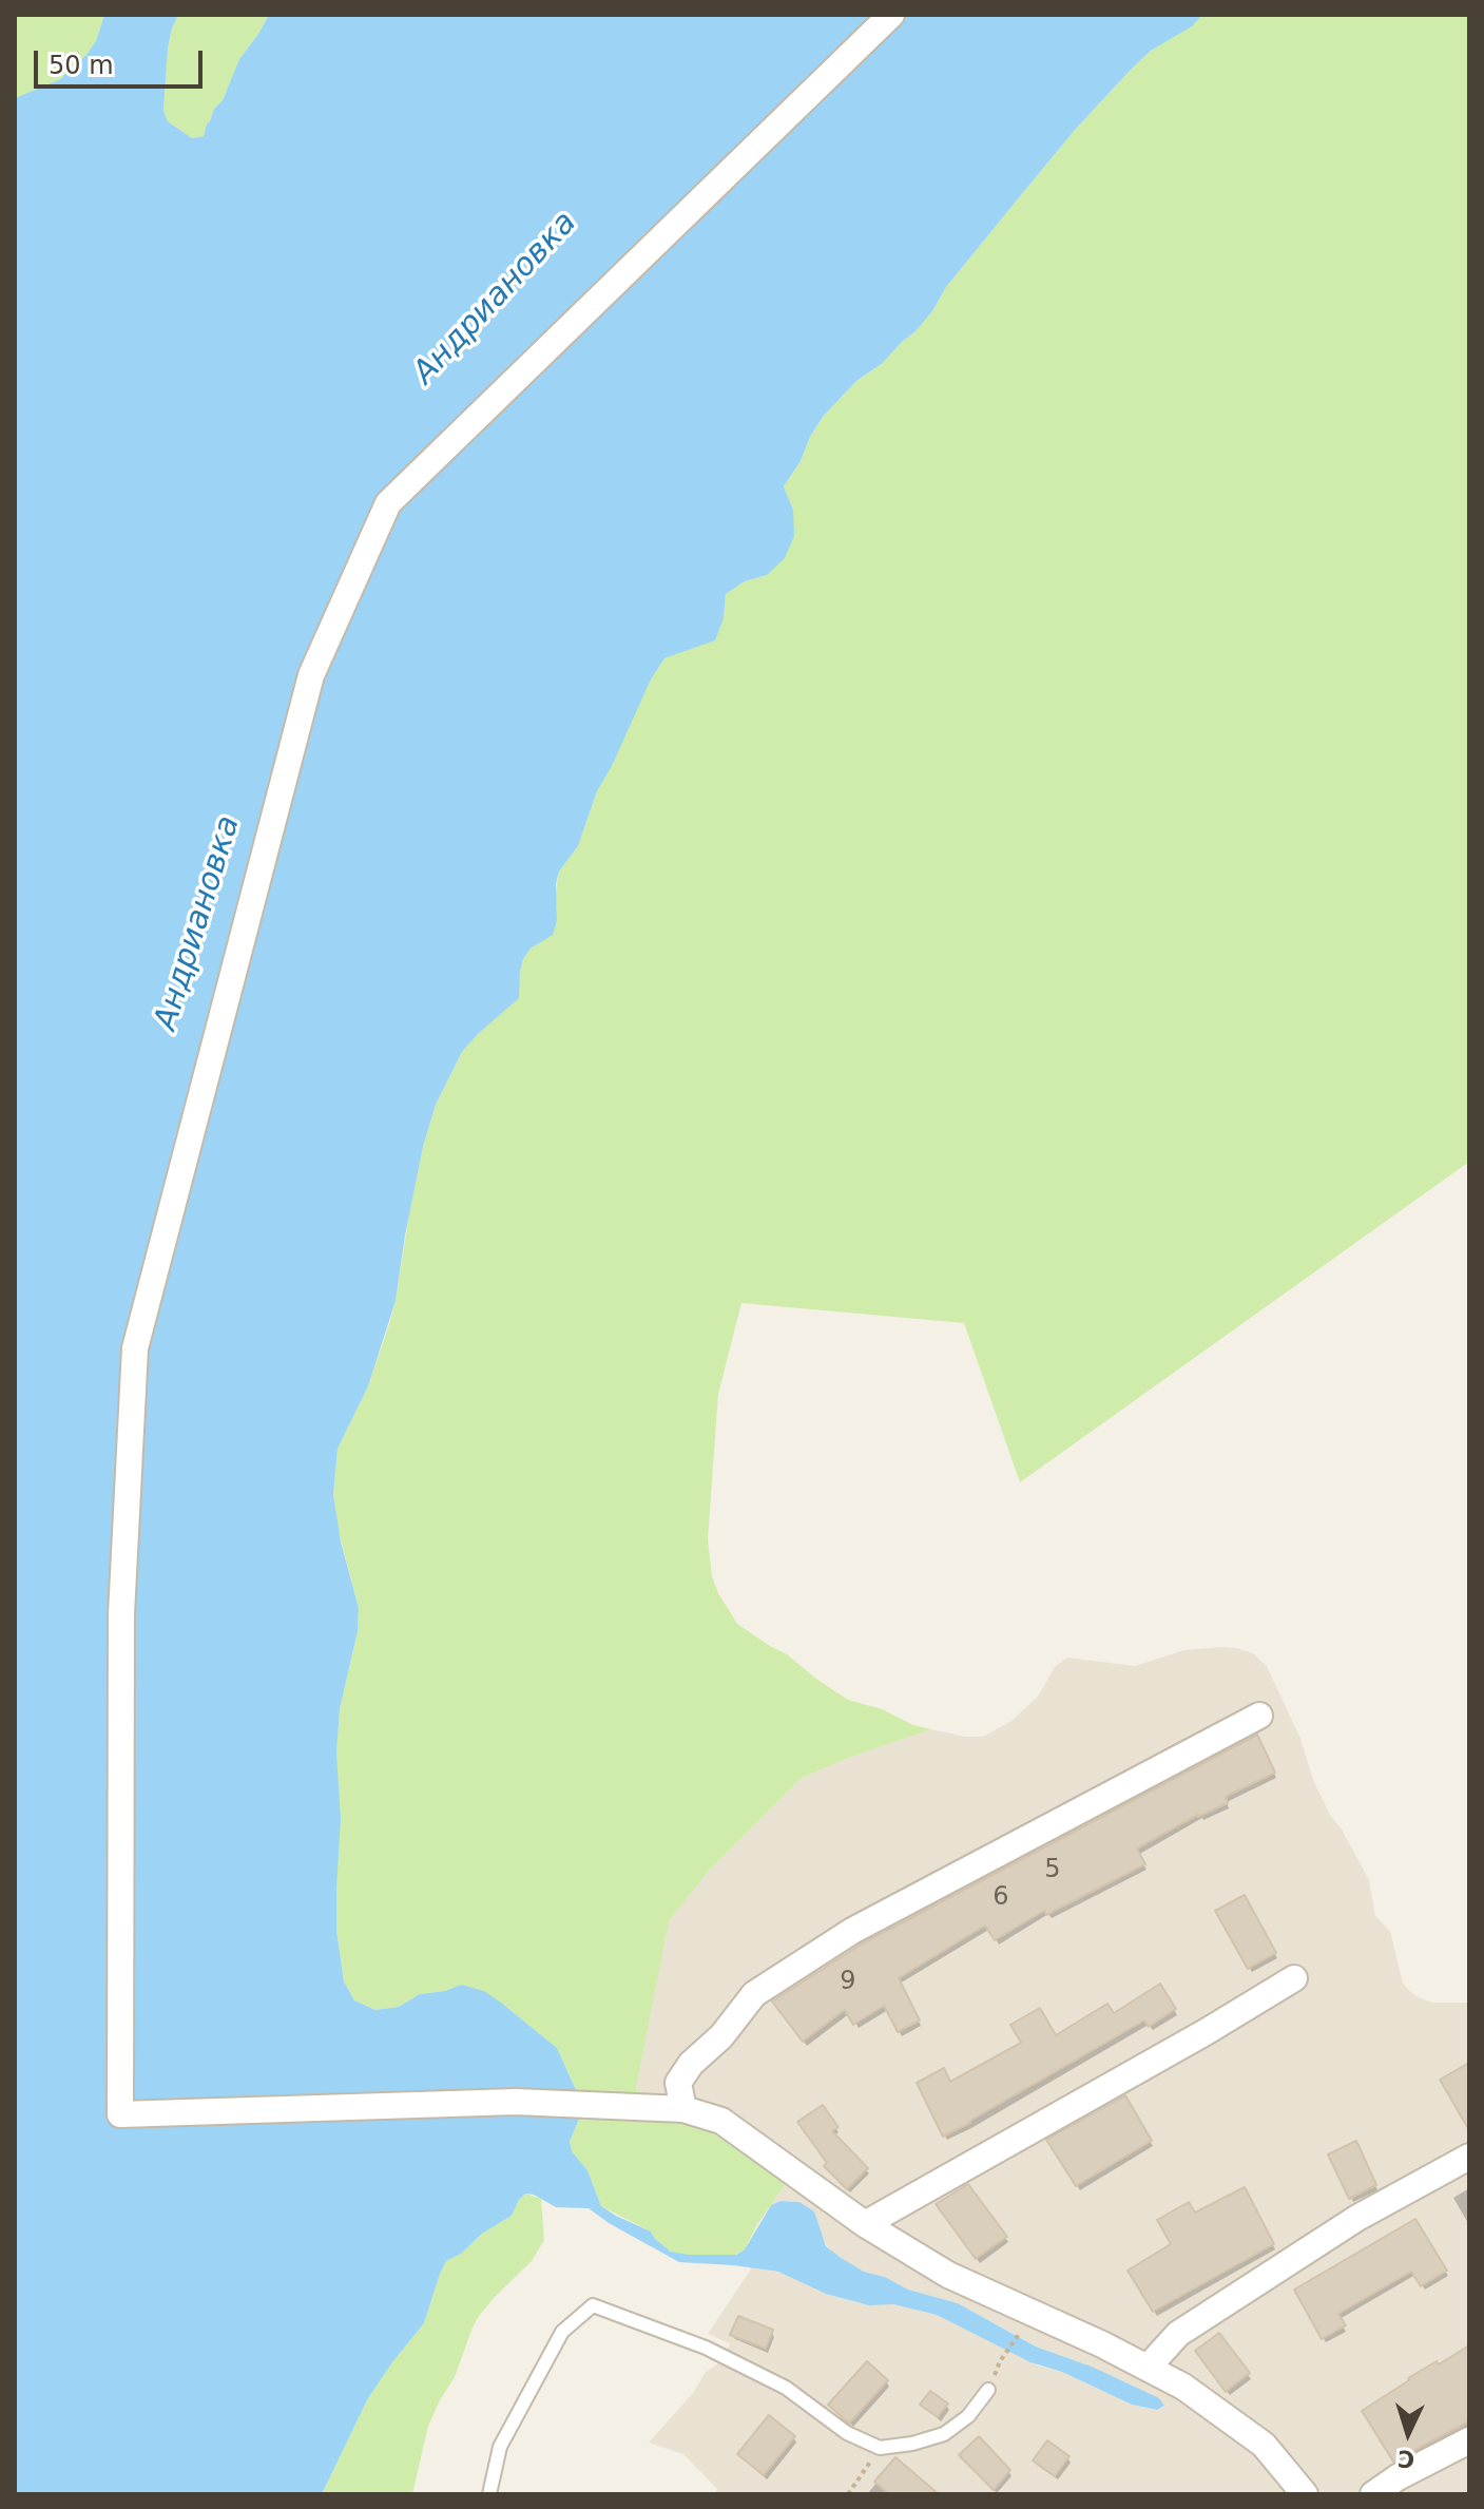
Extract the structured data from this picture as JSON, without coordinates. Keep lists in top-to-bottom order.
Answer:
{
  "water": ["Андриановка"],
  "house_numbers": ["5", "6", "9"],
  "scale_bar": "50 m",
  "north": "bottom"
}
